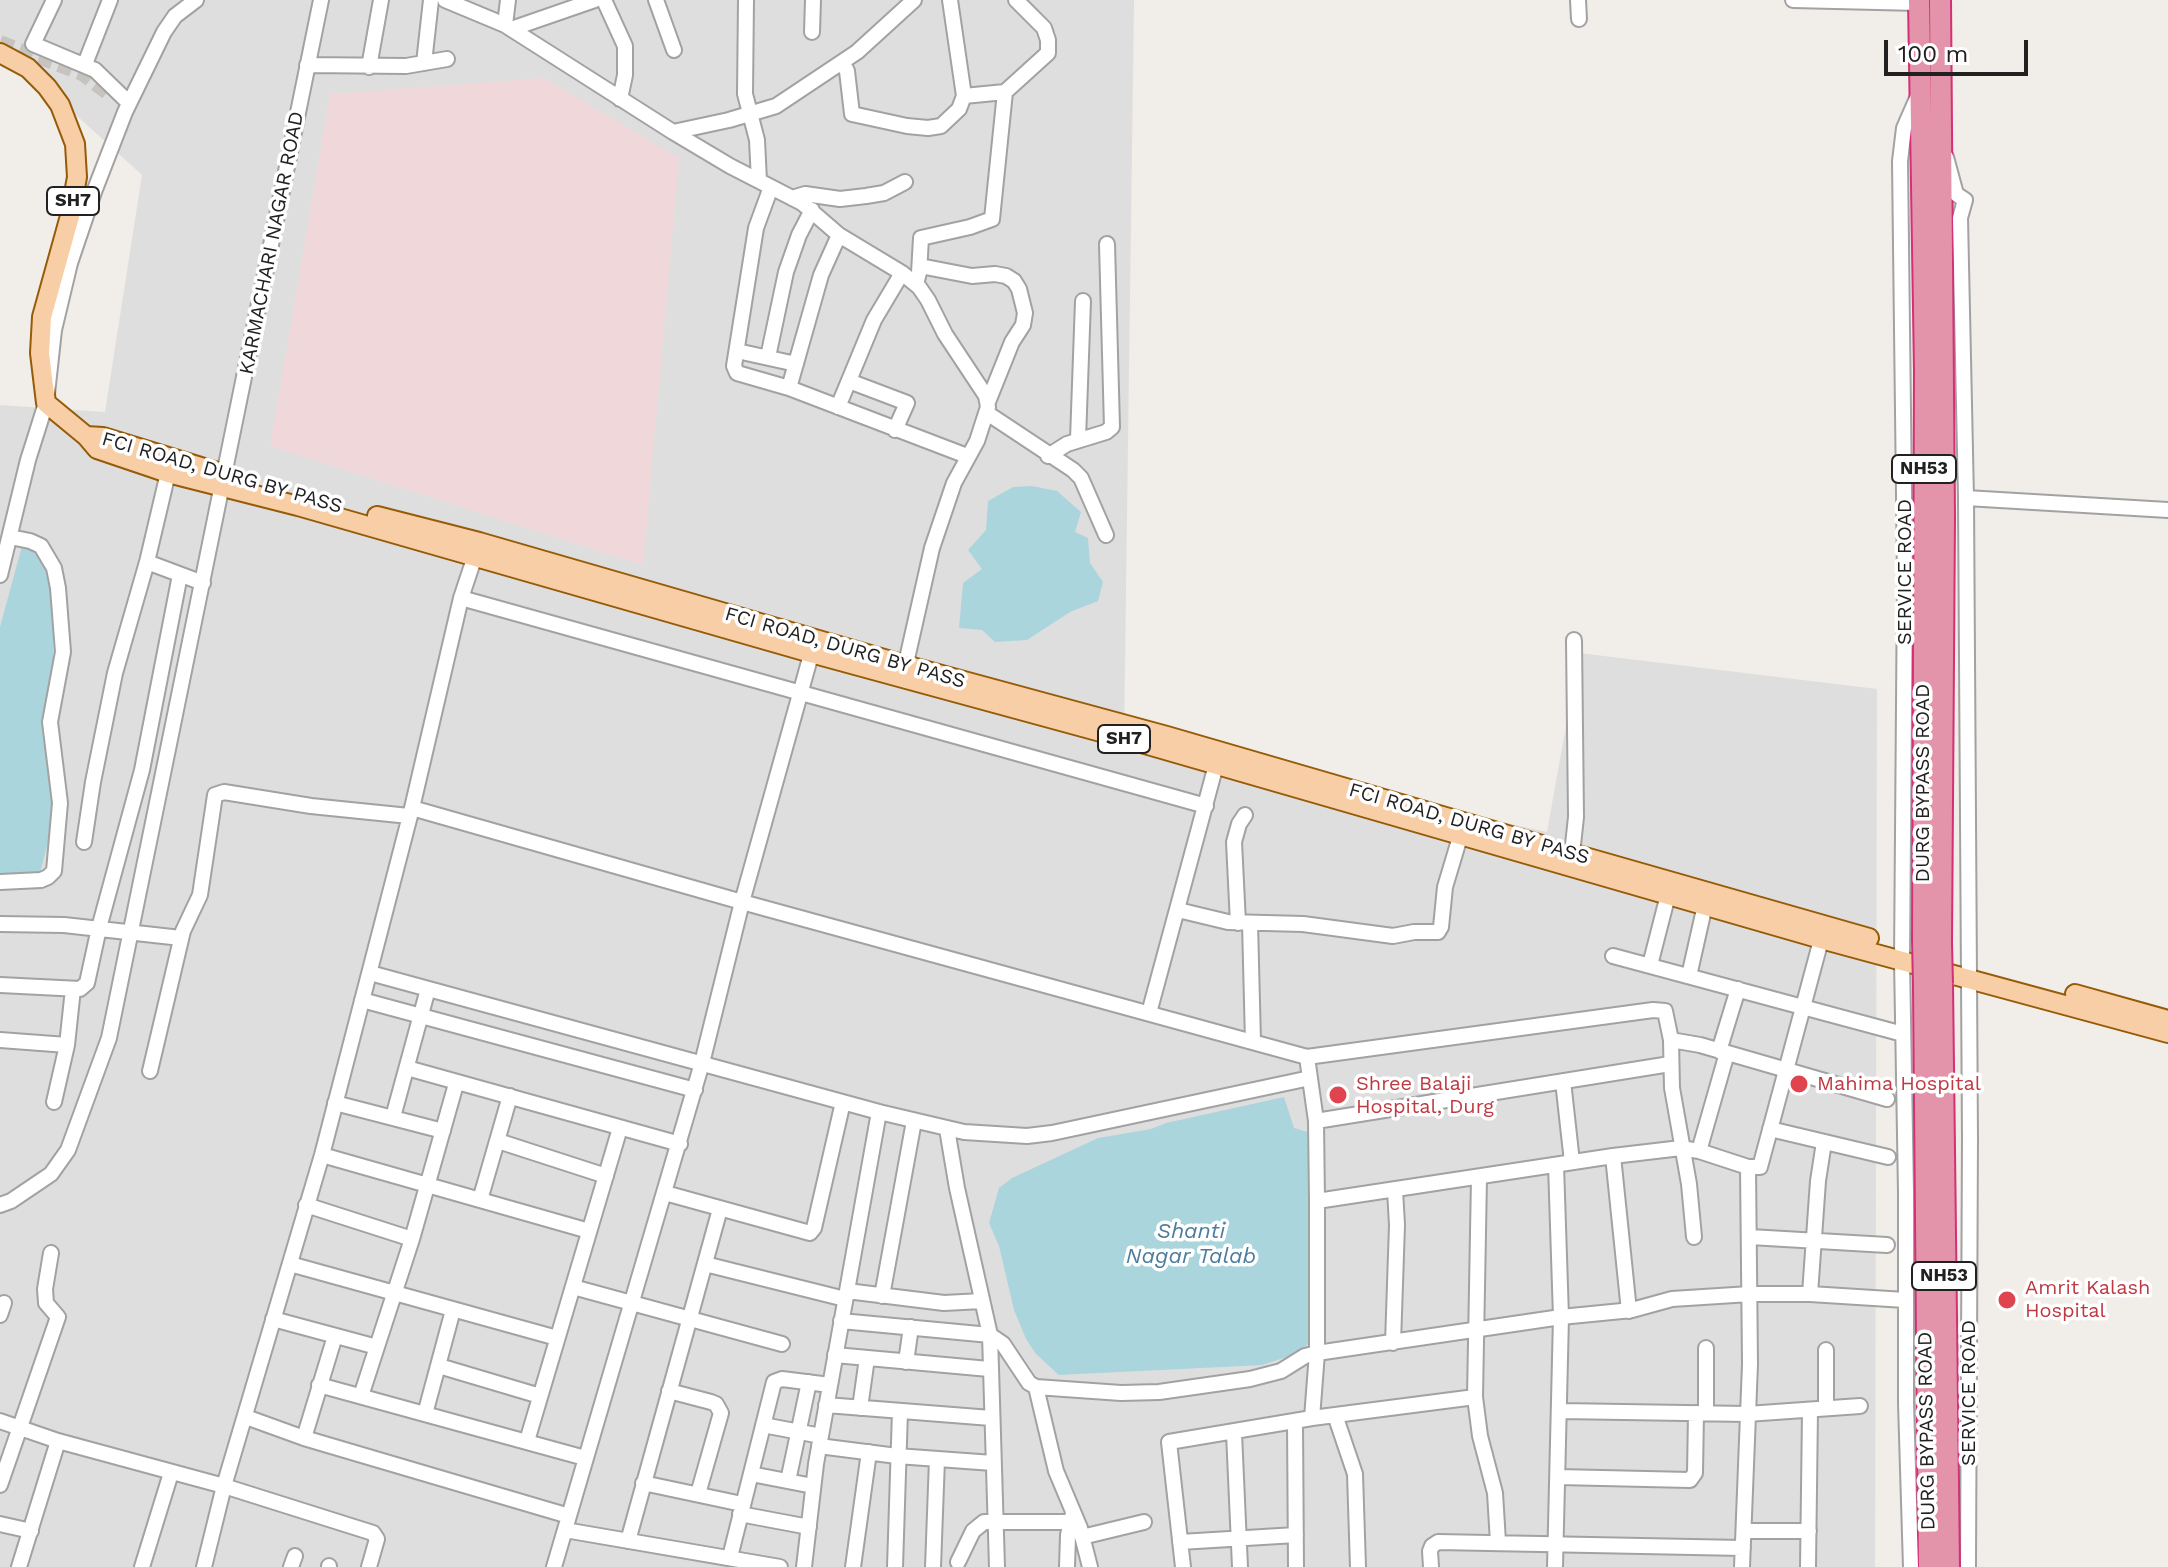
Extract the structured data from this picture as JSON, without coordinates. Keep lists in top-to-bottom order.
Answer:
{
  "streets": {
    "highway": ["NH53", "DURG BYPASS ROAD"],
    "main road": ["SH7", "FCI ROAD, DURG BY PASS"],
    "street": ["KARMACHARI NAGAR ROAD", "SERVICE ROAD"]
  },
  "crossings": [
    ["SH7", "FCI ROAD, DURG BY PASS"],
    ["KARMACHARI NAGAR ROAD", "FCI ROAD, DURG BY PASS"],
    ["FCI ROAD, DURG BY PASS", "SERVICE ROAD"],
    ["SERVICE ROAD", "DURG BYPASS ROAD"]
  ],
  "water": ["Shanti Nagar Talab"],
  "places": ["Mahima Hospital", "Shree Balaji Hospital, Durg", "Amrit Kalash Hospital"],
  "scale_bar": "100 m"
}
